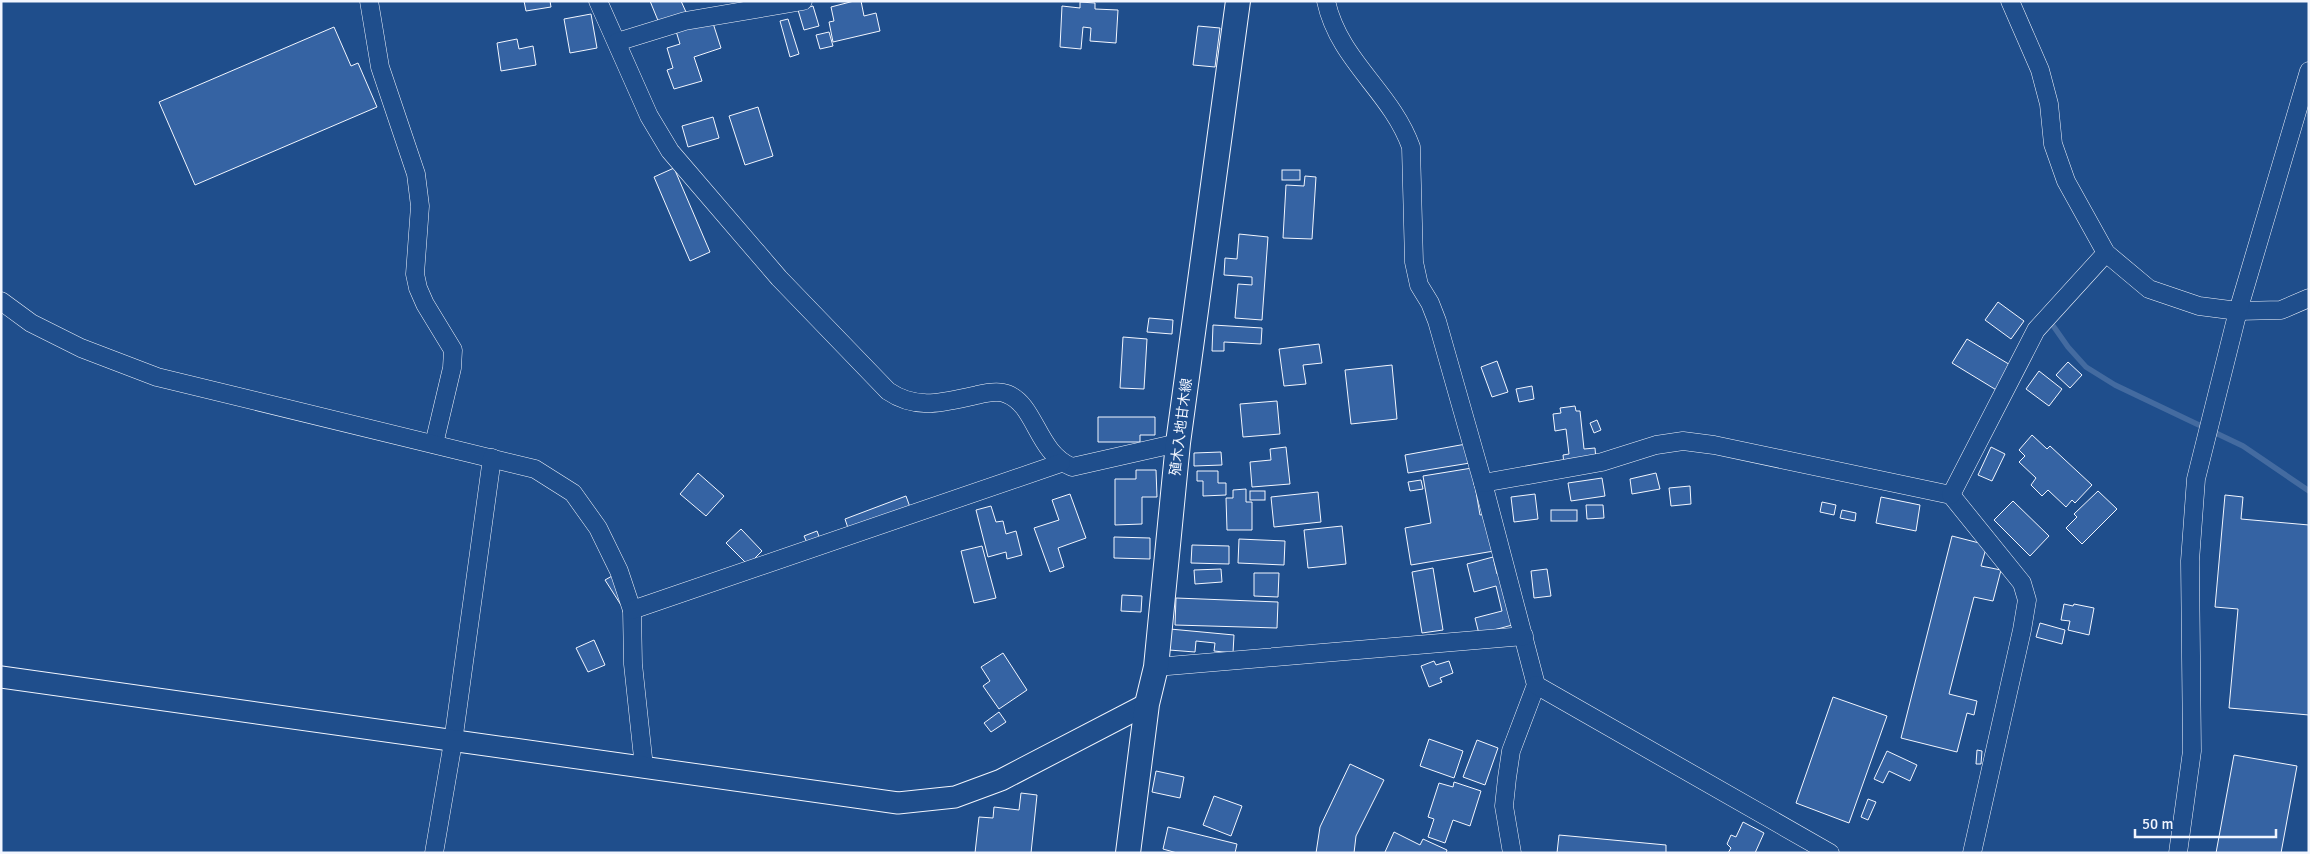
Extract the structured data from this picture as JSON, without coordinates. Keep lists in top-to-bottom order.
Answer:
{
  "streets": {
    "main road": ["殖木入地甘木線"]
  },
  "scale_bar": "50 m"
}
